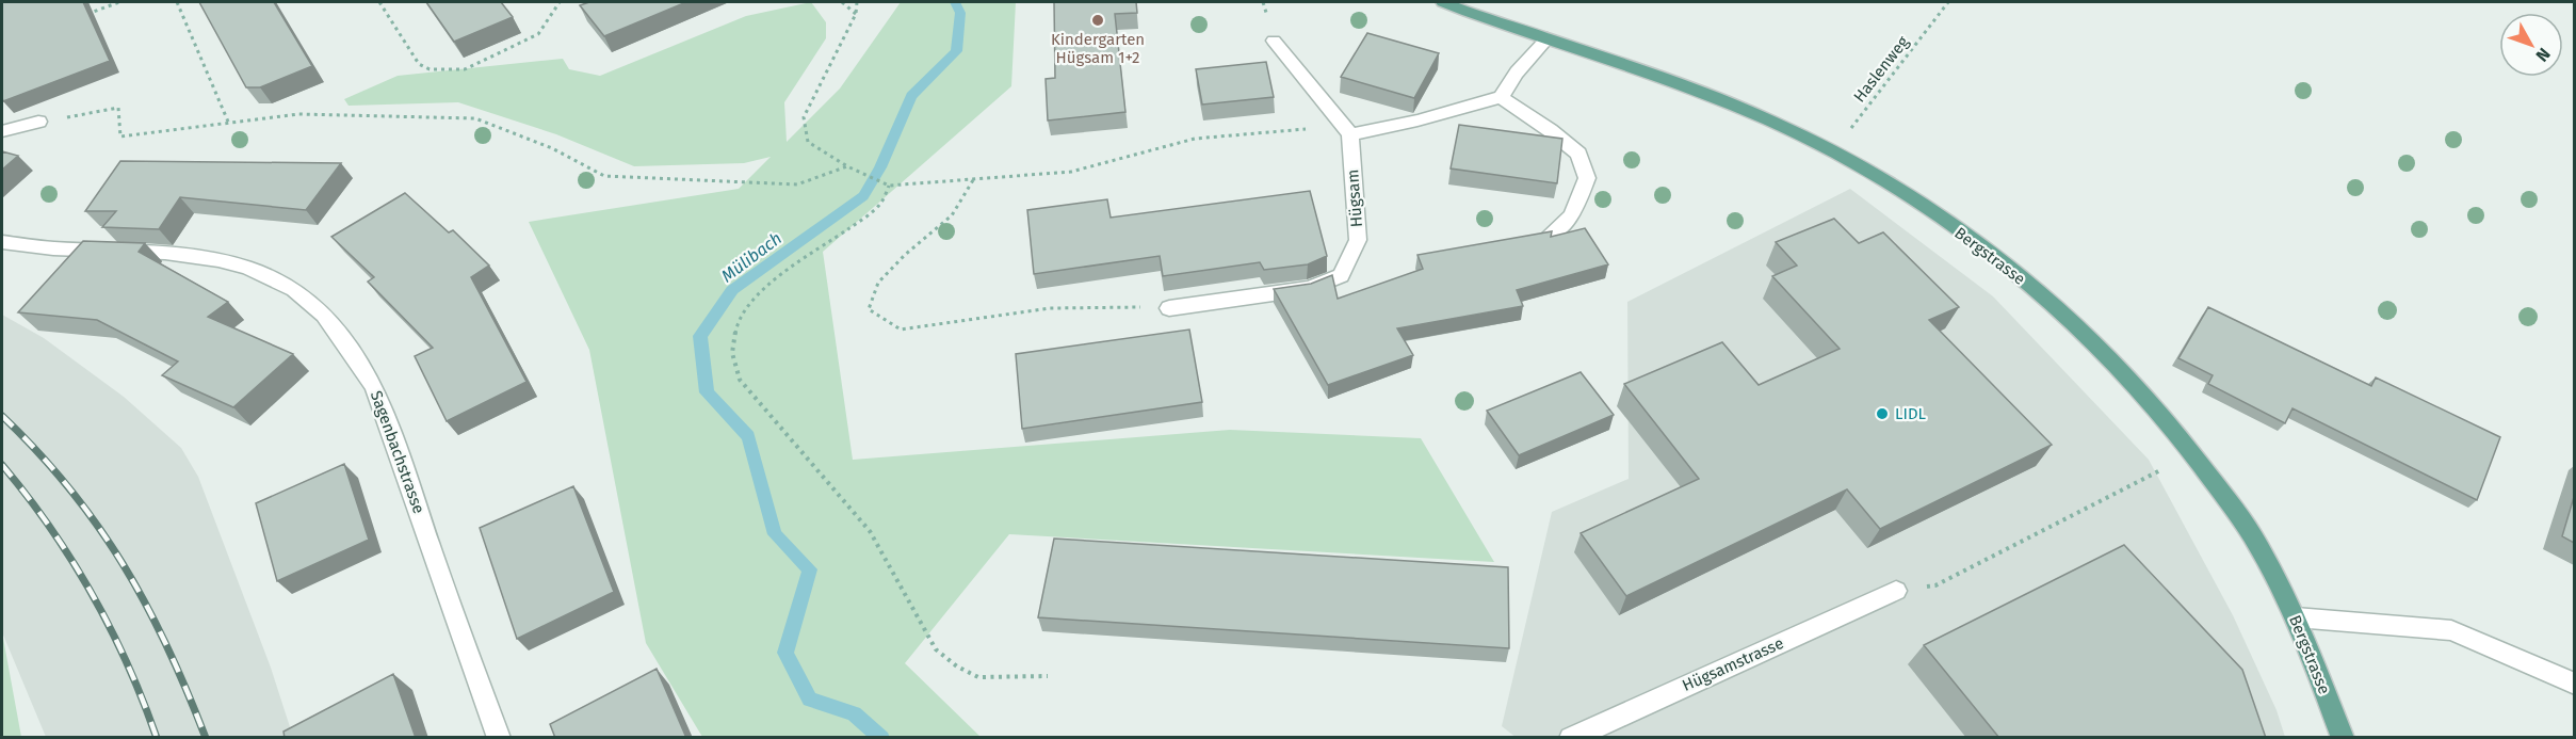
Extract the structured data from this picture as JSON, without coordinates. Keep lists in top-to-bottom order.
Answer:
{
  "streets": {
    "main road": ["Bergstrasse"],
    "street": ["Hügsam", "Sagenbachstrasse", "Hügsamstrasse"],
    "path": ["Haslenweg"]
  },
  "crossings": [
    ["Haslenweg", "Bergstrasse"]
  ],
  "water": ["Mülibach"],
  "places": ["Kindergarten Hügsam 1+2", "LIDL"],
  "north": "bottom right"
}
